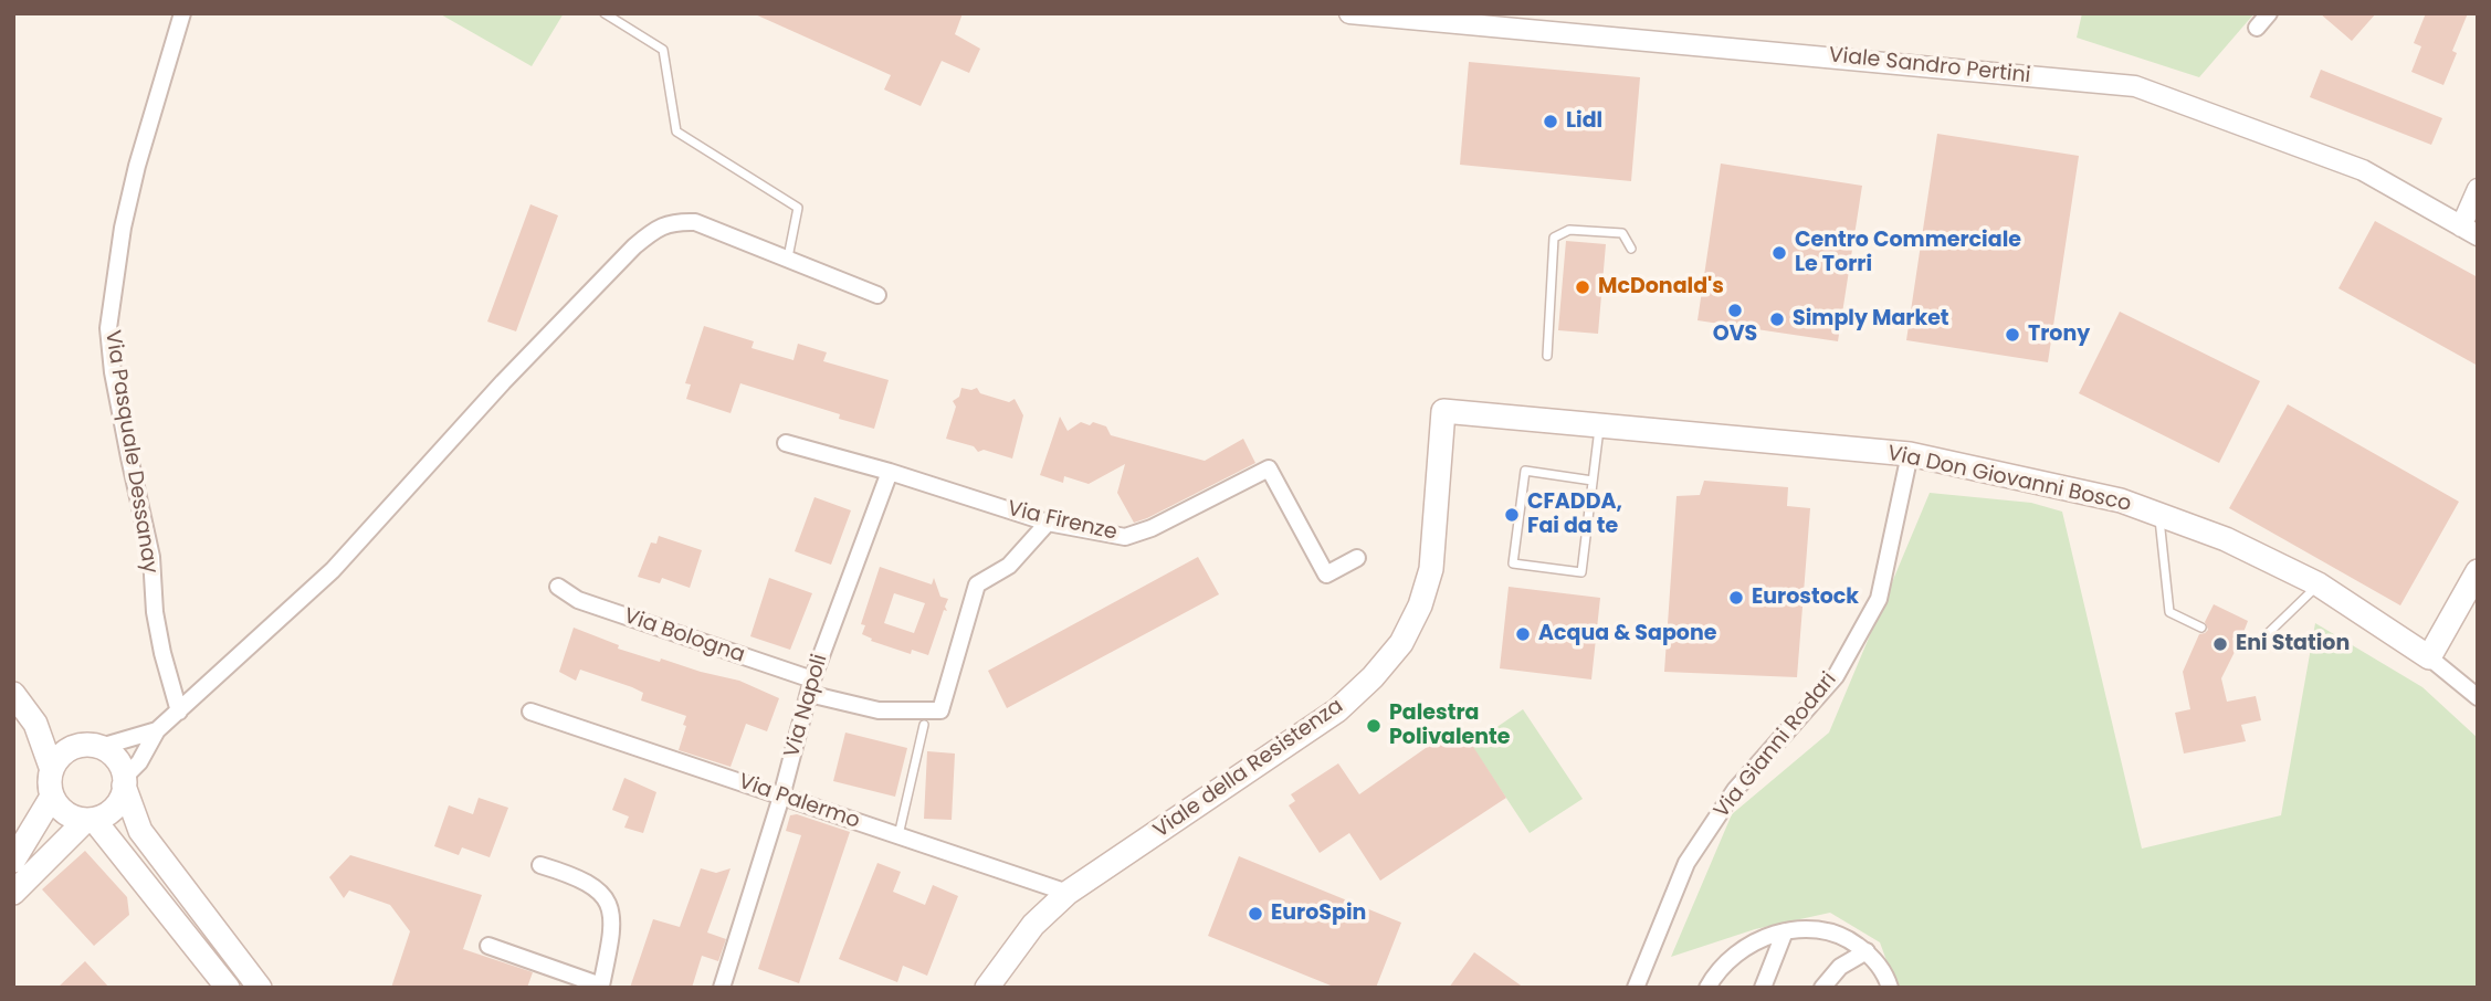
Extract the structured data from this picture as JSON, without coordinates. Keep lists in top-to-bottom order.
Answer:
{
  "streets": {
    "main road": ["Via Don Giovanni Bosco", "Viale della Resistenza"],
    "street": [
      "Viale Sandro Pertini",
      "Via Pasquale Dessanay",
      "Via Firenze",
      "Via Bologna",
      "Via Napoli",
      "Via Gianni Rodari",
      "Via Palermo"
    ]
  },
  "crossings": [
    ["Via Don Giovanni Bosco", "Via Gianni Rodari"],
    ["Via Don Giovanni Bosco", "Viale della Resistenza"],
    ["Via Firenze", "Via Bologna"],
    ["Via Firenze", "Via Napoli"],
    ["Via Bologna", "Via Napoli"],
    ["Via Napoli", "Via Palermo"],
    ["Viale della Resistenza", "Via Palermo"]
  ],
  "places": [
    "Lidl",
    "Centro Commerciale Le Torri",
    "McDonald's",
    "OVS",
    "Simply Market",
    "Trony",
    "CFADDA, Fai da te",
    "Eurostock",
    "Acqua & Sapone",
    "Eni Station",
    "Palestra Polivalente",
    "EuroSpin"
  ]
}
